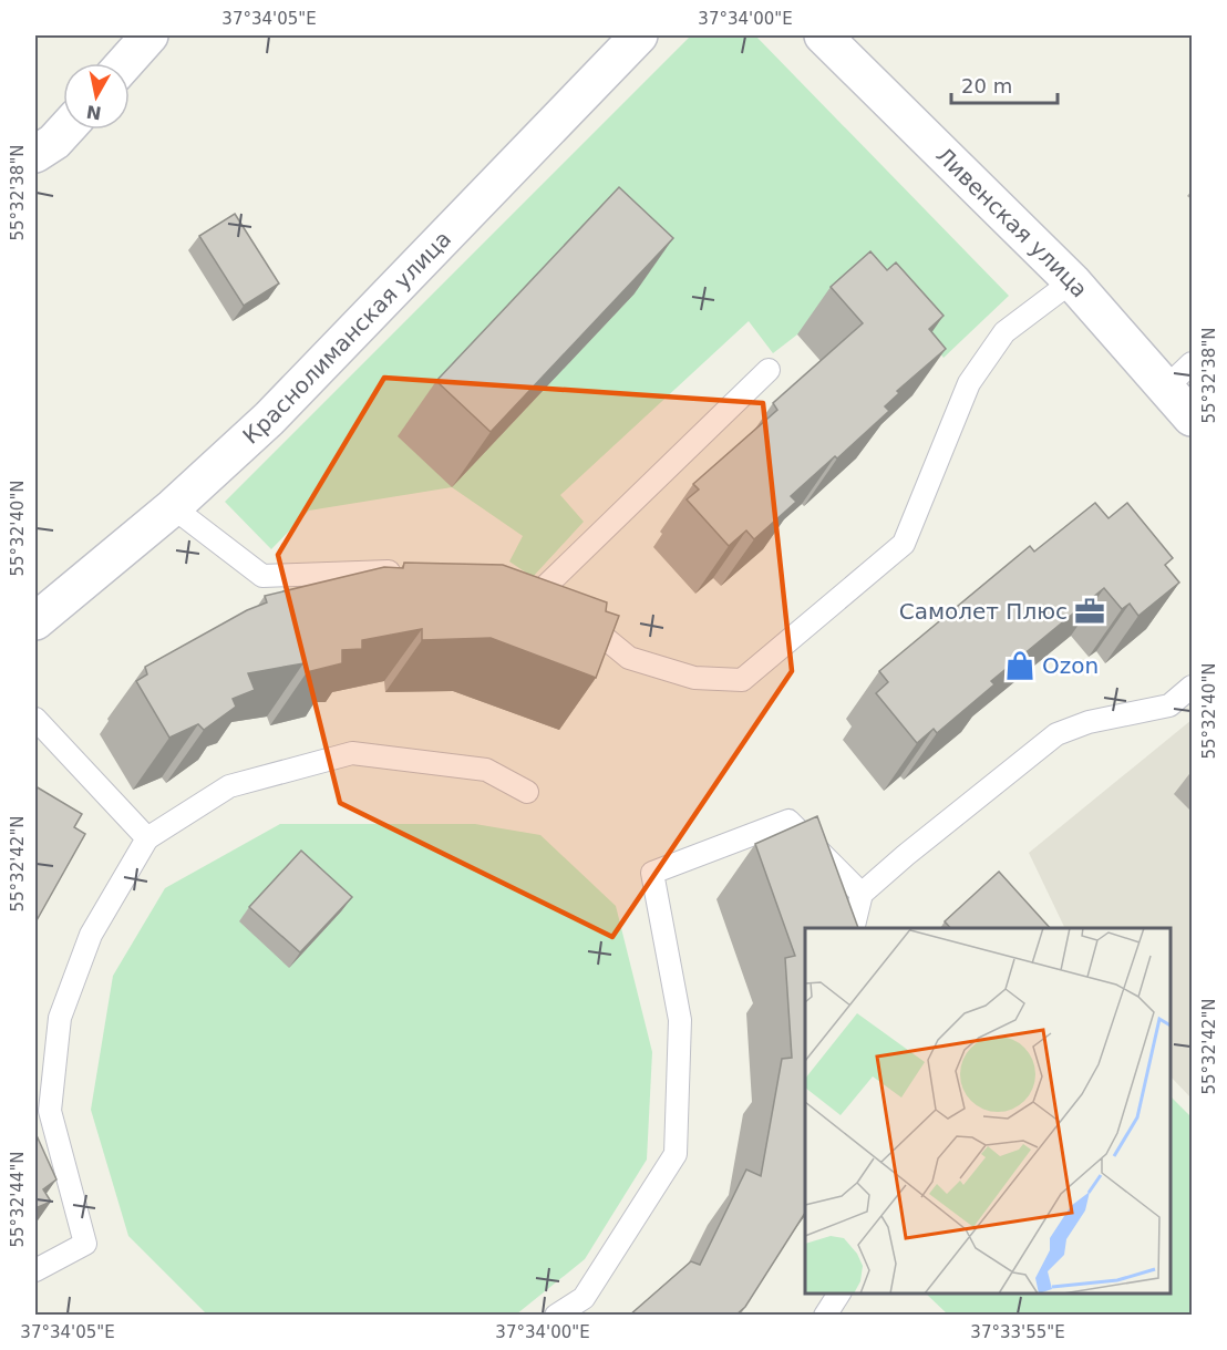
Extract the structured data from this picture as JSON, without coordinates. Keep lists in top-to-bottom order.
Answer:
{
  "streets": {
    "street": ["Ливенская улица", "Краснолиманская улица"]
  },
  "places": {
    "office": ["Самолет Плюс"],
    "shop": ["Ozon"]
  },
  "scale_bar": "20 m",
  "north": "bottom",
  "coordinates": [
    "37°34'05\"E",
    "37°34'00\"E",
    "55°32'38\"N",
    "55°32'40\"N",
    "55°32'42\"N",
    "55°32'44\"N",
    "37°33'55\"E"
  ]
}
